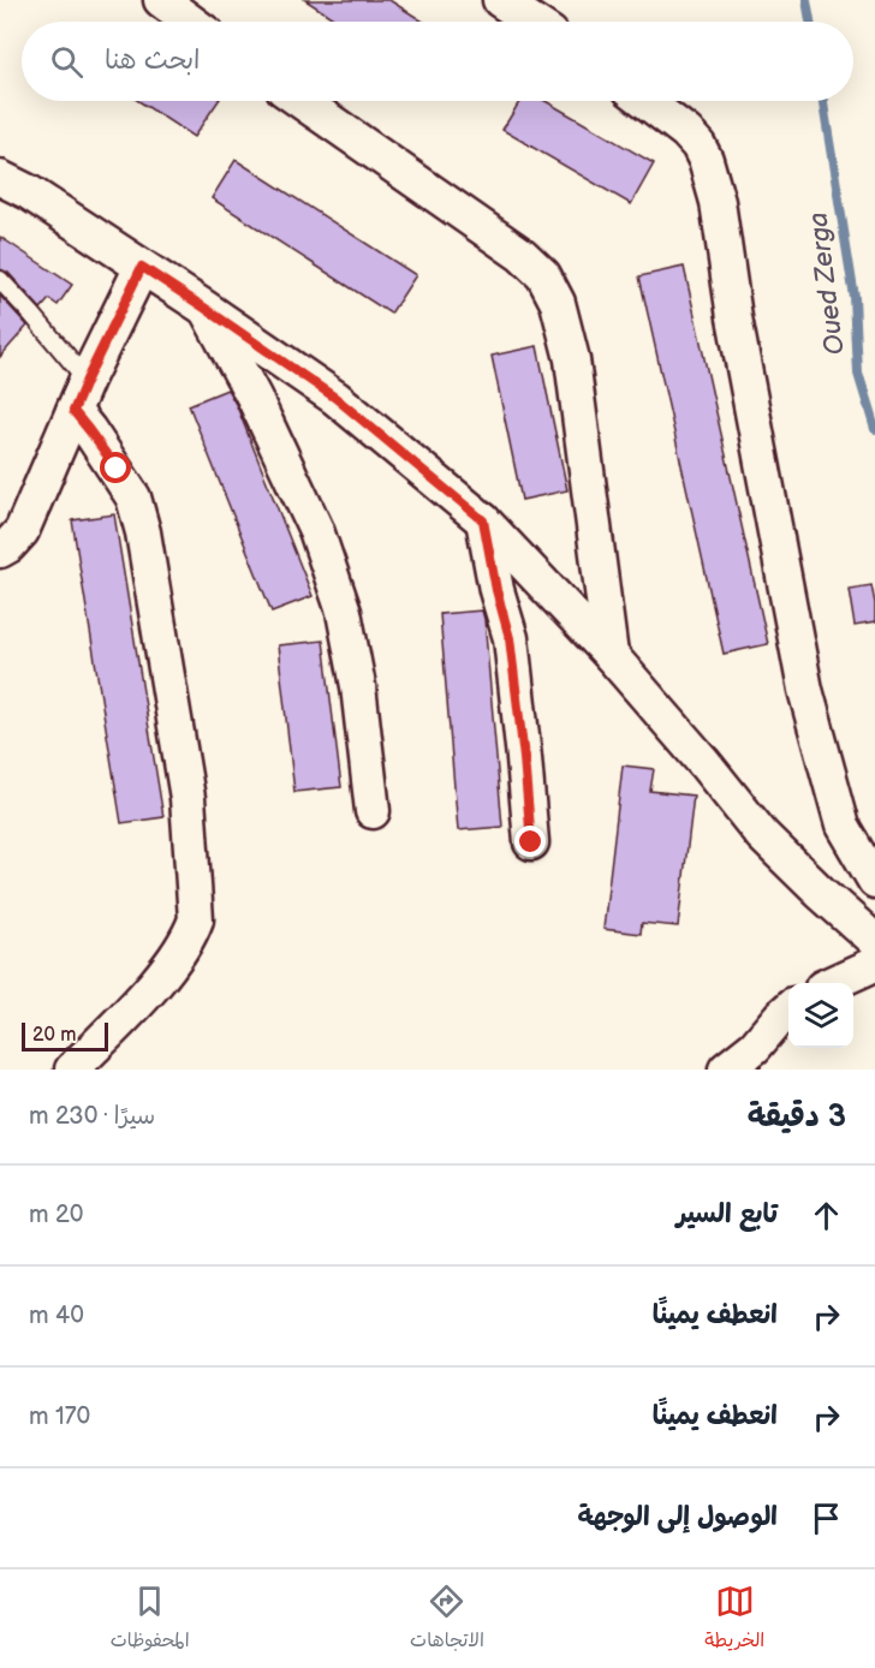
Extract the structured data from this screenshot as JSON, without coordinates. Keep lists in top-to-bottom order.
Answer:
{
  "water": ["Oued Zerga"],
  "scale_bar": "20 m",
  "page": {
    "search": "ابحث هنا",
    "scale": "20 m",
    "heading": ["3 دقيقة", "سيرًا · 230 m"],
    "list": [
      ["تابع السير", "20 m"],
      ["انعطف يمينًا", "40 m"],
      ["انعطف يمينًا", "170 m"],
      "الوصول إلى الوجهة"
    ],
    "nav": ["الخريطة", "الاتجاهات", "المحفوظات"]
  }
}
